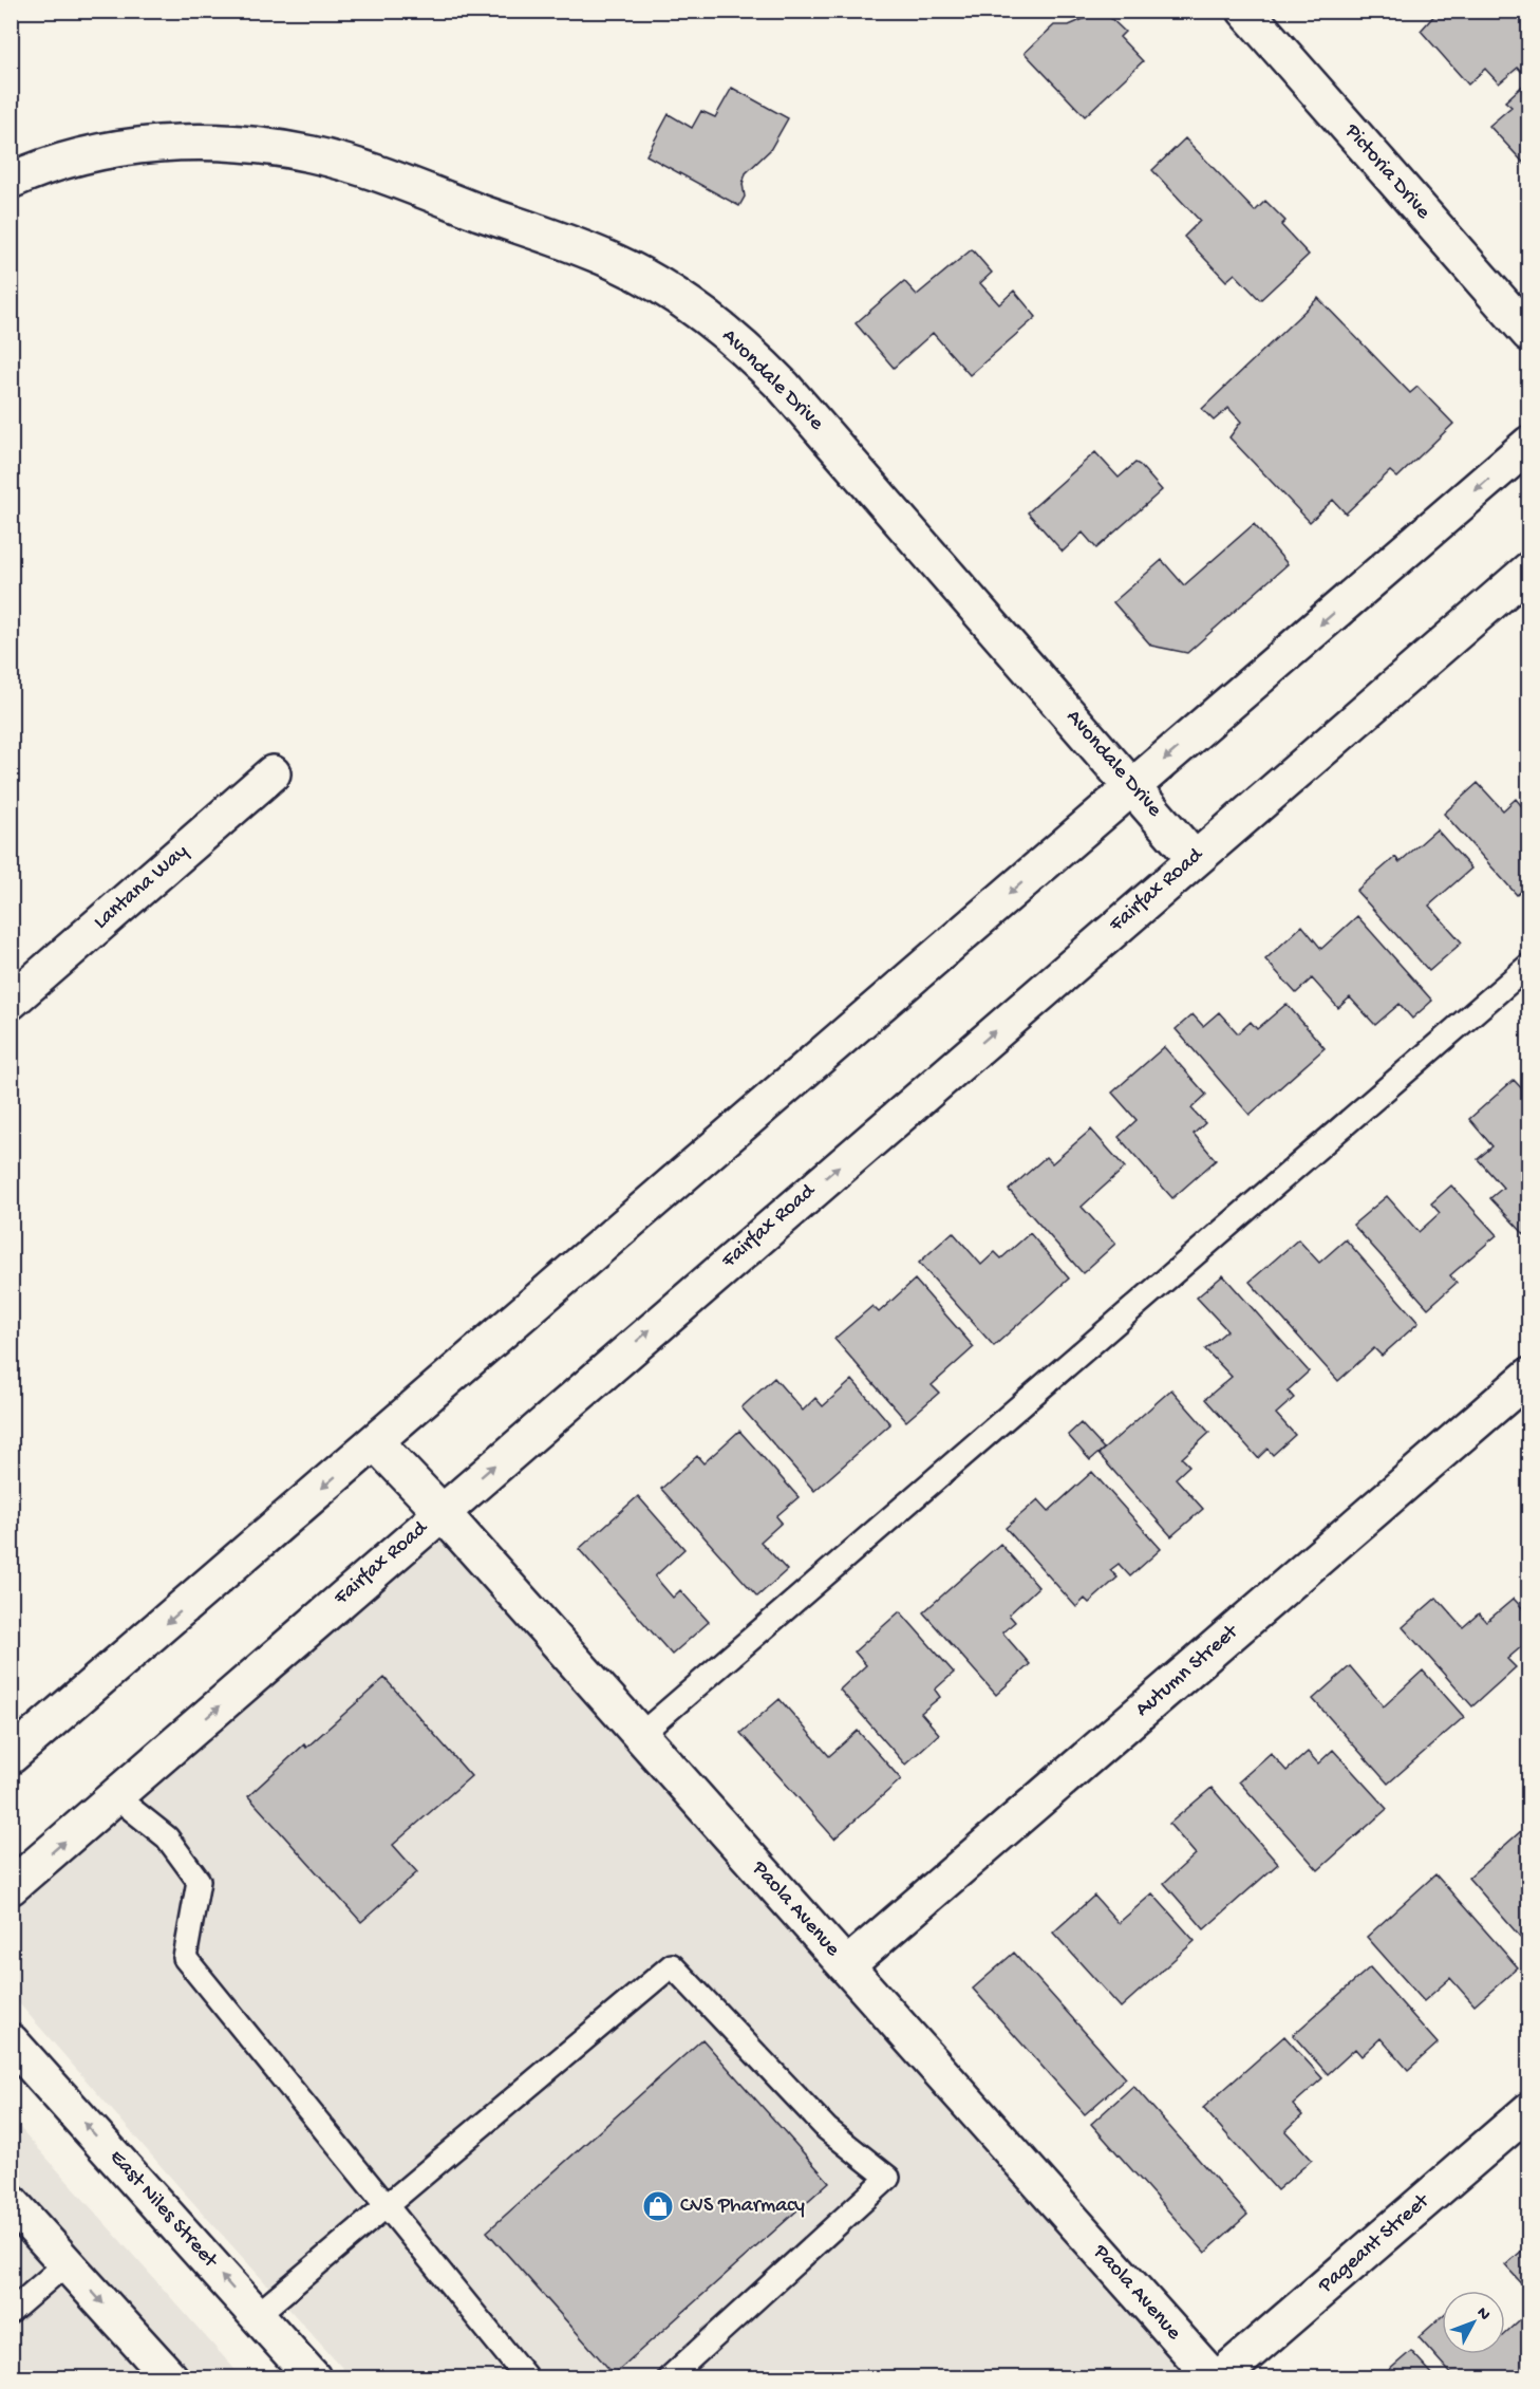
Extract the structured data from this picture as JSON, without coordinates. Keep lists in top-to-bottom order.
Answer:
{
  "streets": {
    "street": [
      "Pictoria Drive",
      "Avondale Drive",
      "Lantana Way",
      "Fairfax Road",
      "Autumn Street",
      "Paola Avenue",
      "East Niles Street",
      "Pageant Street"
    ]
  },
  "crossings": [
    ["Avondale Drive", "Fairfax Road"],
    ["Fairfax Road", "Paola Avenue"],
    ["Autumn Street", "Paola Avenue"]
  ],
  "places": {
    "shop": ["CVS Pharmacy"]
  },
  "north": "top right"
}
